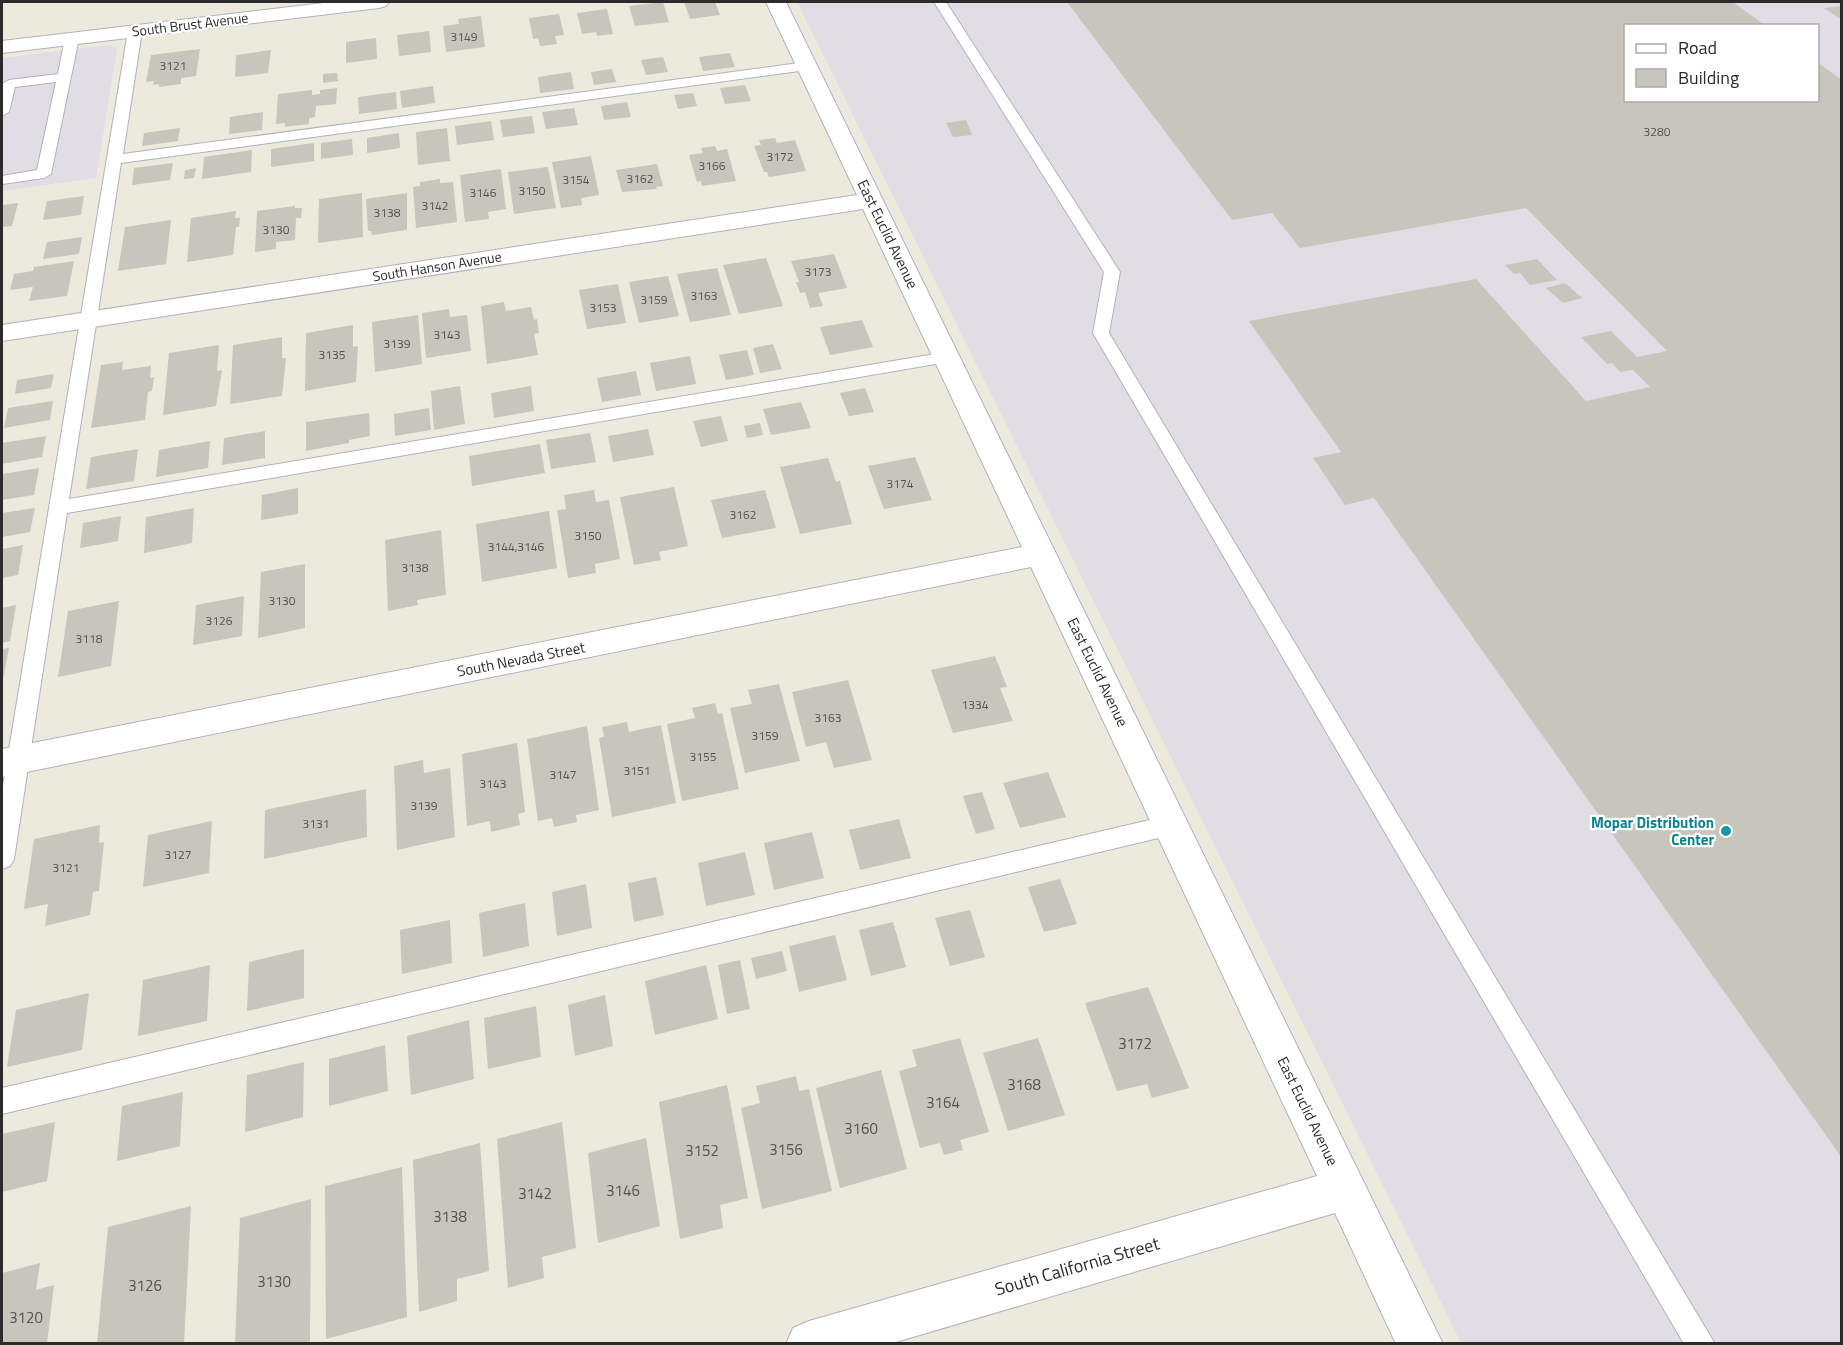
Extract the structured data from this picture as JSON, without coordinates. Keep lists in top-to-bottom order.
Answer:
{
  "streets": {
    "street": [
      "South Brust Avenue",
      "East Euclid Avenue",
      "South Hanson Avenue",
      "South Nevada Street",
      "South California Street"
    ]
  },
  "crossings": [
    ["East Euclid Avenue", "South Hanson Avenue"],
    ["East Euclid Avenue", "South Nevada Street"],
    ["East Euclid Avenue", "South California Street"]
  ],
  "places": ["Mopar Distribution Center"],
  "house_numbers": [
    "3149",
    "3121",
    "3280",
    "3172",
    "3166",
    "3162",
    "3154",
    "3150",
    "3146",
    "3142",
    "3138",
    "3130",
    "3173",
    "3163",
    "3159",
    "3153",
    "3143",
    "3139",
    "3135",
    "3174",
    "3162",
    "3150",
    "3144,3146",
    "3138",
    "3130",
    "3126",
    "3118",
    "1334",
    "3163",
    "3159",
    "3155",
    "3151",
    "3147",
    "3143",
    "3139",
    "3131",
    "3127",
    "3121",
    "3172",
    "3168",
    "3164",
    "3160",
    "3156",
    "3152",
    "3146",
    "3142",
    "3138",
    "3130",
    "3126",
    "3120"
  ],
  "legend": ["Road", "Building"]
}
